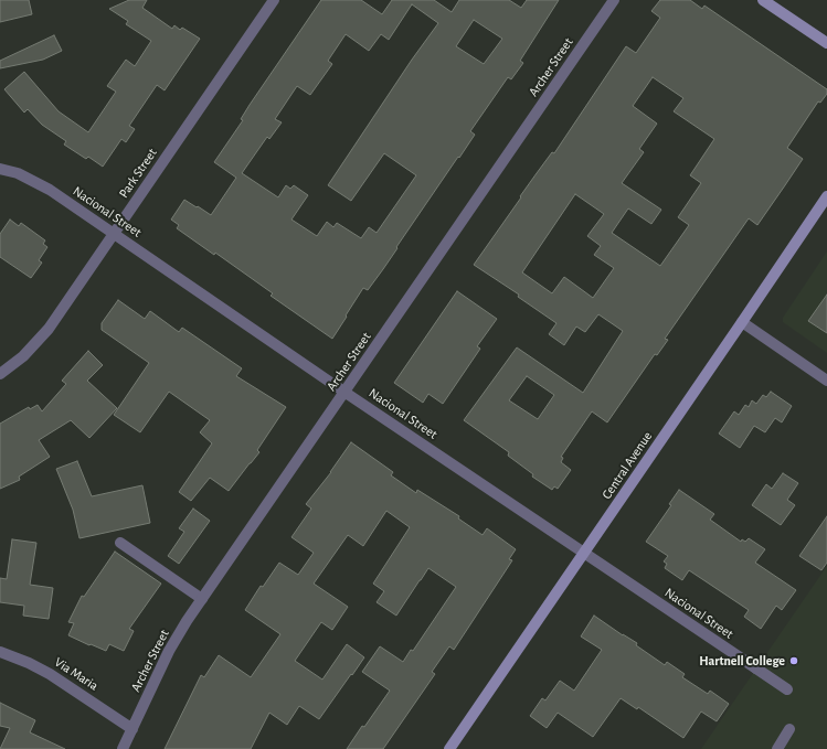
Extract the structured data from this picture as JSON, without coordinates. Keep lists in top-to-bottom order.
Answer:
{
  "streets": {
    "street": [
      "Archer Street",
      "Park Street",
      "Nacional Street",
      "Central Avenue",
      "Via Maria"
    ]
  },
  "crossings": [
    ["Archer Street", "Nacional Street"],
    ["Archer Street", "Via Maria"],
    ["Park Street", "Nacional Street"],
    ["Nacional Street", "Central Avenue"]
  ],
  "places": ["Hartnell College"]
}
